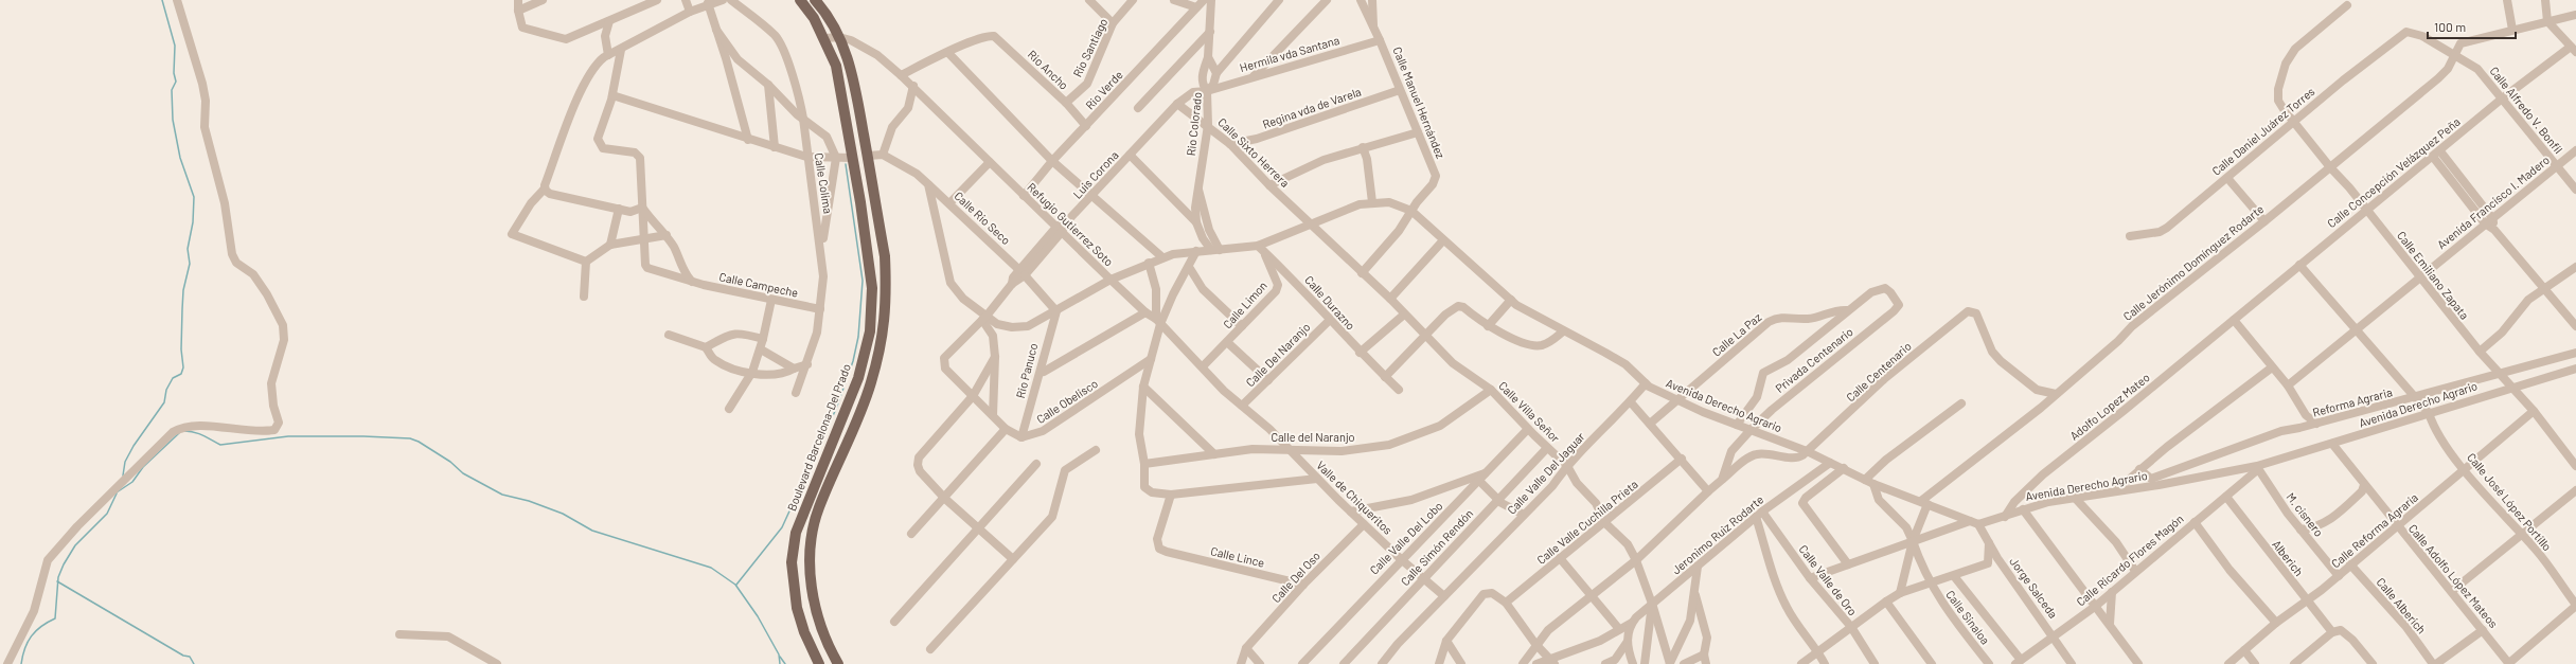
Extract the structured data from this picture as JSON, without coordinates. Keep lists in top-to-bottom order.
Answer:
{
  "streets": {
    "main road": ["Boulevard Barcelona-Del Prado"],
    "street": [
      "Rio Santiago",
      "Hermila vda Santana",
      "Rio Ancho",
      "Rio Verde",
      "Calle Manuel Hernández",
      "Regina vda de Varela",
      "Calle Alfredo V. Bonfil",
      "Rio Colorado",
      "Calle Daniel Juárez Torres",
      "Calle Sixto Herrera",
      "Calle Concepción Velázquez Peña",
      "Luis Corona",
      "Calle Colima",
      "Avenida Francisco I. Madero",
      "Calle Rio Seco",
      "Refugio Gutierrez Soto",
      "Calle Jerónimo Domínguez Rodarte",
      "Calle Emiliano Zapata",
      "Calle Campeche",
      "Calle Durazno",
      "Calle Limon",
      "Calle La Paz",
      "Calle Del Naranjo",
      "Privada Centenario",
      "Rio Panuco",
      "Calle Centenario",
      "Calle Obelisco",
      "Reforma Agraria",
      "Avenida Derecho Agrario",
      "Adolfo Lopez Mateo",
      "Calle Villa Señor",
      "Calle del Naranjo",
      "Calle Valle Del Jaguar",
      "Valle de Chiqueritos",
      "Calle José López Portillo",
      "M. cisnero",
      "Calle Valle Cuchilla Prieta",
      "Calle Reforma Agraria",
      "Jeronimo Ruiz Rodarte",
      "Calle Valle Del Lobo",
      "Calle Simón Rendón",
      "Calle Lince",
      "Alberich",
      "Calle Ricardo Flores Magón",
      "Calle Adolfo López Mateos",
      "Calle Del Oso",
      "Calle Valle de Oro",
      "Jorge Salceda",
      "Calle Alberich",
      "Calle Sinaloa"
    ]
  },
  "crossings": [
    ["Rio Santiago", "Rio Ancho"],
    ["Hermila vda Santana", "Calle Manuel Hernández"],
    ["Hermila vda Santana", "Rio Colorado"],
    ["Hermila vda Santana", "Luis Corona"],
    ["Rio Ancho", "Rio Verde"],
    ["Rio Verde", "Refugio Gutierrez Soto"],
    ["Calle Manuel Hernández", "Regina vda de Varela"],
    ["Calle Manuel Hernández", "Avenida Derecho Agrario"],
    ["Regina vda de Varela", "Calle Sixto Herrera"],
    ["Calle Alfredo V. Bonfil", "Calle Daniel Juárez Torres"],
    ["Calle Alfredo V. Bonfil", "Calle Concepción Velázquez Peña"],
    ["Calle Alfredo V. Bonfil", "Avenida Francisco I. Madero"],
    ["Calle Alfredo V. Bonfil", "Calle Jerónimo Domínguez Rodarte"],
    ["Rio Colorado", "Calle Sixto Herrera"],
    ["Rio Colorado", "Luis Corona"],
    ["Rio Colorado", "Avenida Derecho Agrario"],
    ["Calle Daniel Juárez Torres", "Calle Emiliano Zapata"],
    ["Calle Sixto Herrera", "Luis Corona"],
    ["Calle Sixto Herrera", "Avenida Derecho Agrario"],
    ["Calle Sixto Herrera", "Calle Villa Señor"],
    ["Calle Concepción Velázquez Peña", "Calle Emiliano Zapata"],
    ["Calle Concepción Velázquez Peña", "Adolfo Lopez Mateo"],
    ["Luis Corona", "Calle Rio Seco"],
    ["Luis Corona", "Refugio Gutierrez Soto"],
    ["Luis Corona", "Avenida Derecho Agrario"],
    ["Calle Colima", "Calle Campeche"],
    ["Avenida Francisco I. Madero", "Calle Emiliano Zapata"],
    ["Calle Rio Seco", "Rio Panuco"],
    ["Calle Rio Seco", "Avenida Derecho Agrario"],
    ["Refugio Gutierrez Soto", "Calle Limon"],
    ["Refugio Gutierrez Soto", "Calle Del Naranjo"],
    ["Refugio Gutierrez Soto", "Avenida Derecho Agrario"],
    ["Refugio Gutierrez Soto", "Boulevard Barcelona-Del Prado"],
    ["Refugio Gutierrez Soto", "Calle del Naranjo"],
    ["Refugio Gutierrez Soto", "Valle de Chiqueritos"],
    ["Calle Jerónimo Domínguez Rodarte", "Calle Emiliano Zapata"],
    ["Calle Jerónimo Domínguez Rodarte", "Calle Centenario"],
    ["Calle Jerónimo Domínguez Rodarte", "Avenida Derecho Agrario"],
    ["Calle Emiliano Zapata", "Reforma Agraria"],
    ["Calle Emiliano Zapata", "Avenida Derecho Agrario"],
    ["Calle Emiliano Zapata", "Calle Reforma Agraria"],
    ["Calle Durazno", "Calle Limon"],
    ["Calle Durazno", "Calle Del Naranjo"],
    ["Calle Durazno", "Avenida Derecho Agrario"],
    ["Calle Limon", "Avenida Derecho Agrario"],
    ["Calle La Paz", "Privada Centenario"],
    ["Calle La Paz", "Avenida Derecho Agrario"],
    ["Privada Centenario", "Avenida Derecho Agrario"],
    ["Rio Panuco", "Calle Obelisco"],
    ["Rio Panuco", "Avenida Derecho Agrario"],
    ["Calle Centenario", "Avenida Derecho Agrario"],
    ["Reforma Agraria", "Calle José López Portillo"],
    ["Avenida Derecho Agrario", "Adolfo Lopez Mateo"],
    ["Avenida Derecho Agrario", "Calle Villa Señor"],
    ["Avenida Derecho Agrario", "Calle Valle Del Jaguar"],
    ["Avenida Derecho Agrario", "Calle José López Portillo"],
    ["Avenida Derecho Agrario", "M. cisnero"],
    ["Avenida Derecho Agrario", "Jeronimo Ruiz Rodarte"],
    ["Avenida Derecho Agrario", "Calle Ricardo Flores Magón"],
    ["Avenida Derecho Agrario", "Calle Adolfo López Mateos"],
    ["Avenida Derecho Agrario", "Jorge Salceda"],
    ["Avenida Derecho Agrario", "Calle Sinaloa"],
    ["Calle Villa Señor", "Calle del Naranjo"],
    ["Calle Villa Señor", "Calle Valle Del Jaguar"],
    ["Calle Villa Señor", "Calle Valle Cuchilla Prieta"],
    ["Calle Villa Señor", "Jeronimo Ruiz Rodarte"],
    ["Calle Villa Señor", "Calle Valle Del Lobo"],
    ["Calle Villa Señor", "Calle Simón Rendón"],
    ["Calle del Naranjo", "Valle de Chiqueritos"],
    ["Calle Valle Del Jaguar", "Valle de Chiqueritos"],
    ["Valle de Chiqueritos", "Calle Valle Del Lobo"],
    ["Valle de Chiqueritos", "Calle Simón Rendón"],
    ["Valle de Chiqueritos", "Calle Del Oso"],
    ["Calle José López Portillo", "Calle Reforma Agraria"],
    ["M. cisnero", "Calle Reforma Agraria"],
    ["M. cisnero", "Calle Ricardo Flores Magón"],
    ["Calle Reforma Agraria", "Alberich"],
    ["Calle Reforma Agraria", "Calle Adolfo López Mateos"],
    ["Calle Reforma Agraria", "Calle Alberich"],
    ["Jeronimo Ruiz Rodarte", "Calle Valle de Oro"],
    ["Calle Lince", "Calle Del Oso"],
    ["Alberich", "Calle Ricardo Flores Magón"],
    ["Calle Ricardo Flores Magón", "Jorge Salceda"]
  ],
  "scale_bar": "100 m"
}
